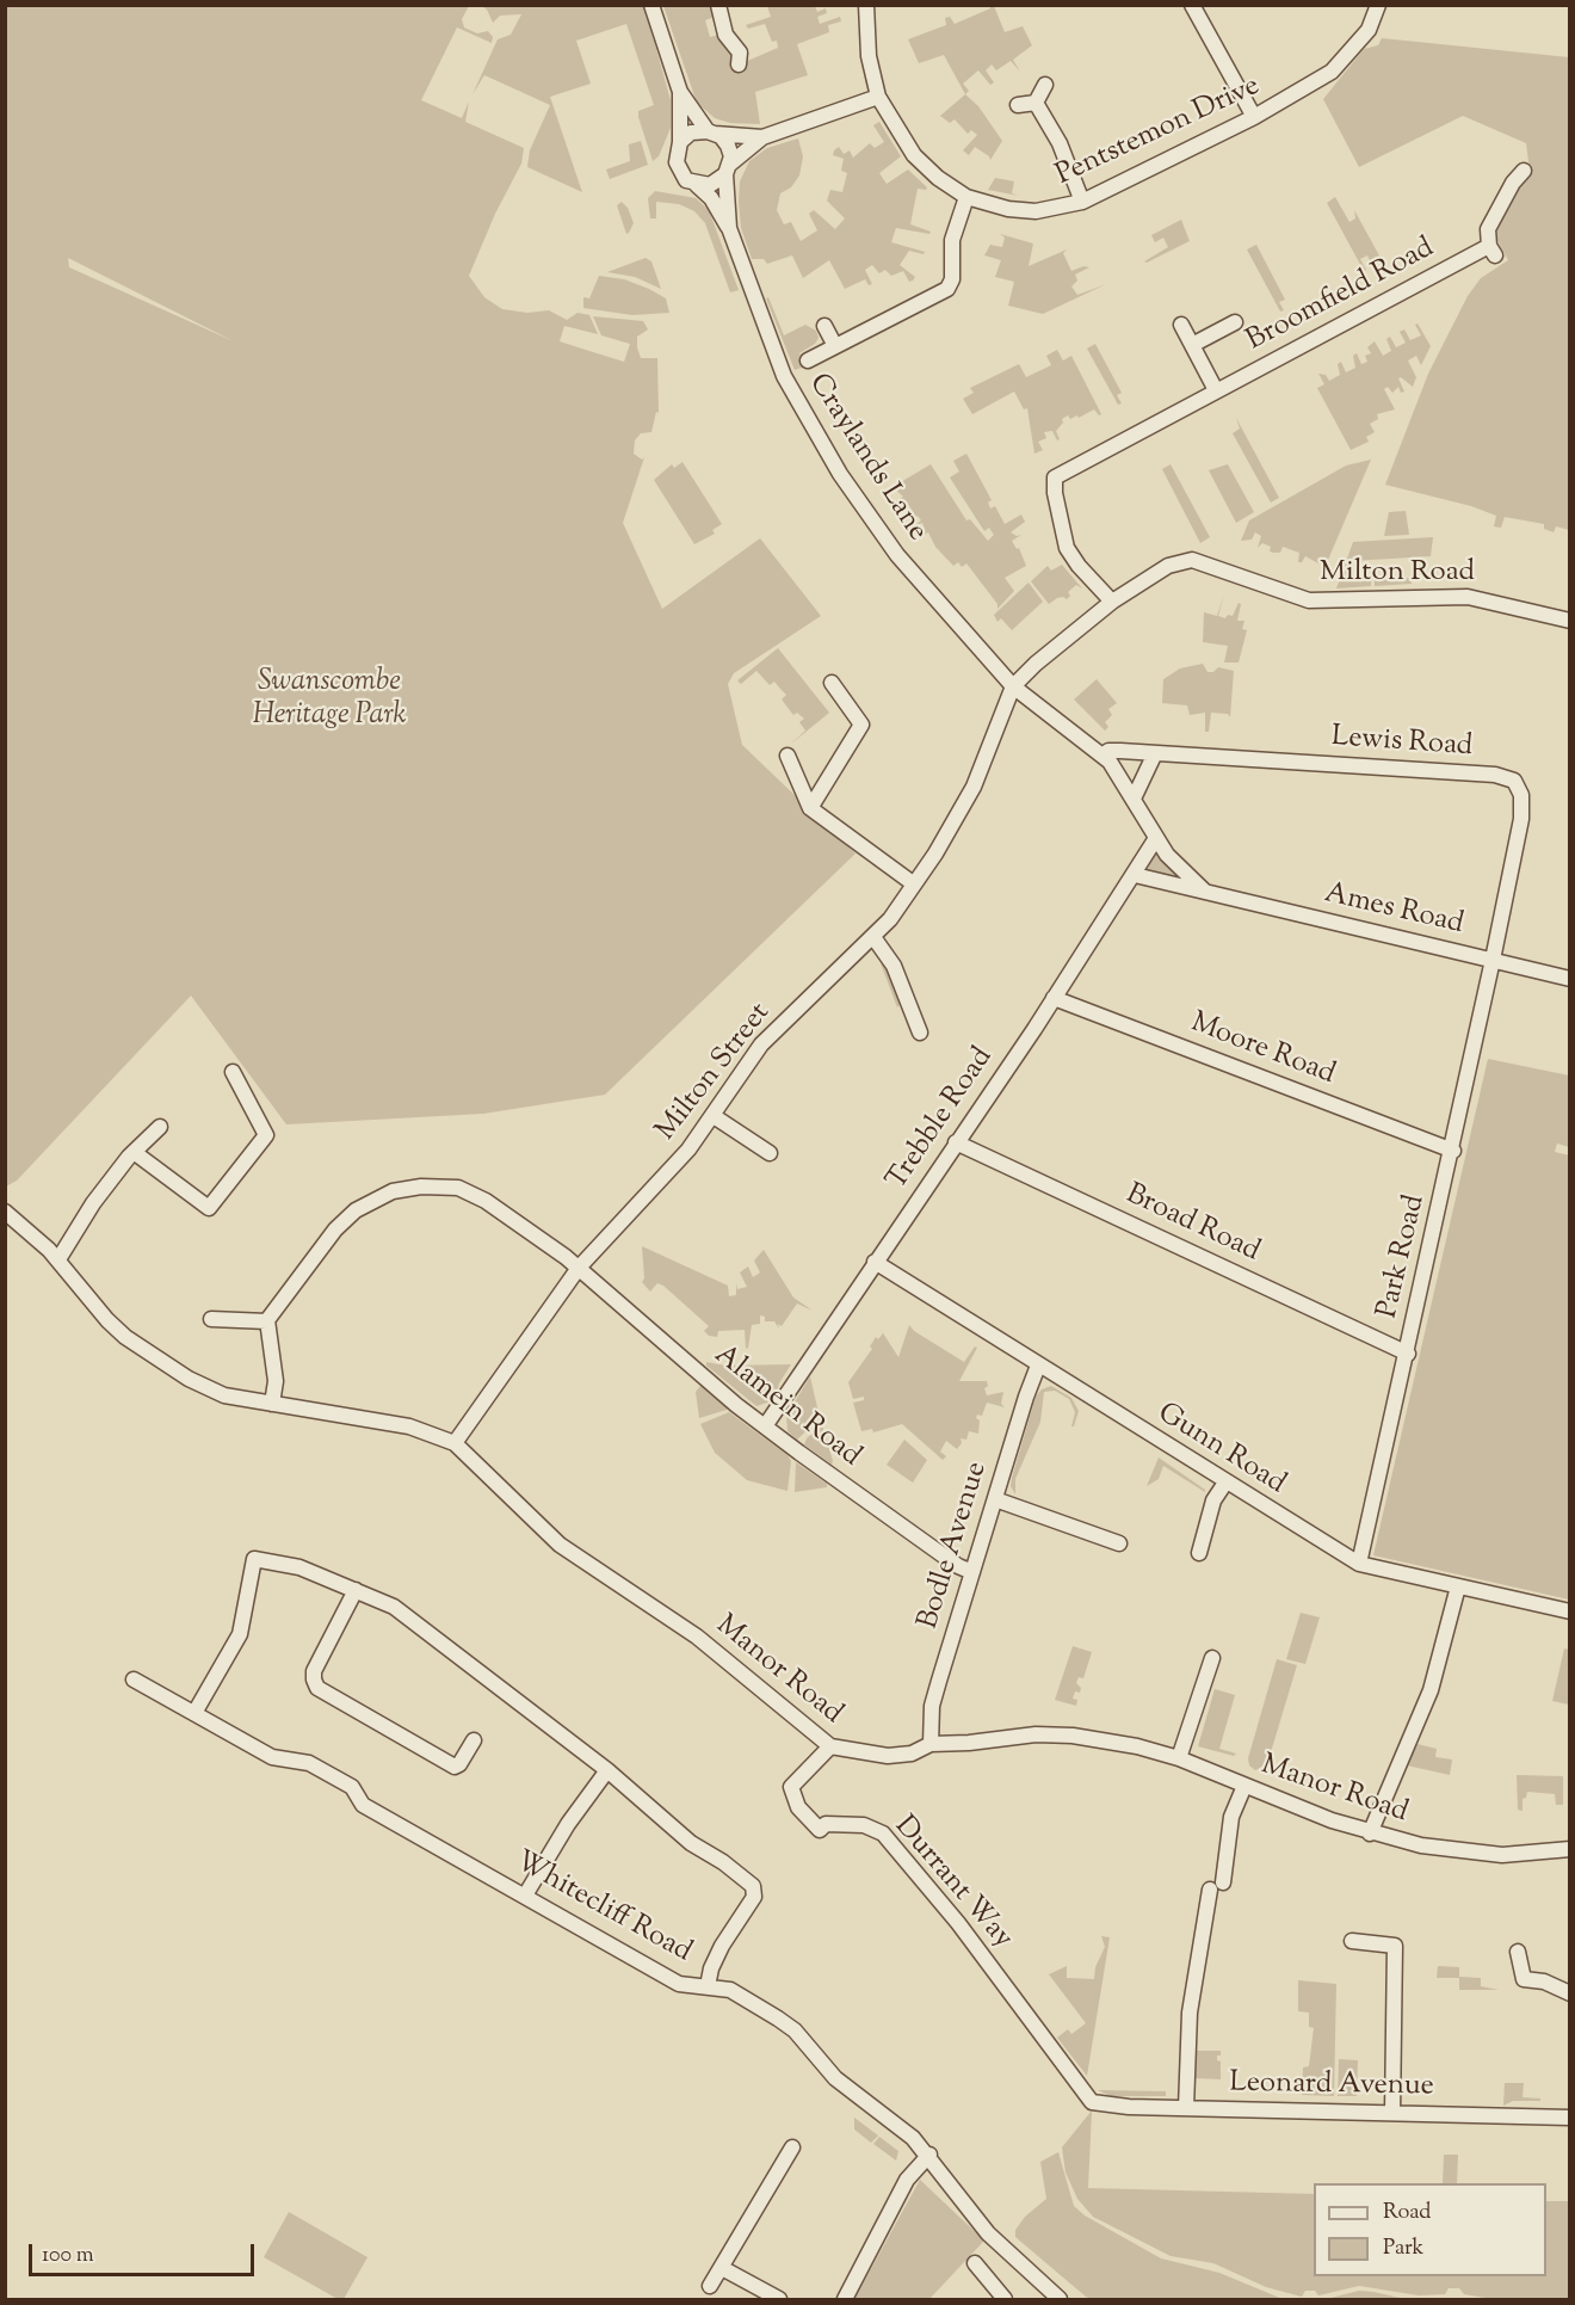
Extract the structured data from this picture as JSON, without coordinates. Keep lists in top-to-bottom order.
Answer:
{
  "streets": {
    "street": [
      "Pentstemon Drive",
      "Broomfield Road",
      "Craylands Lane",
      "Milton Road",
      "Lewis Road",
      "Ames Road",
      "Moore Road",
      "Milton Street",
      "Trebble Road",
      "Broad Road",
      "Park Road",
      "Alamein Road",
      "Gunn Road",
      "Bodle Avenue",
      "Manor Road",
      "Durrant Way",
      "Whitecliff Road",
      "Leonard Avenue"
    ]
  },
  "crossings": [
    ["Broomfield Road", "Milton Road"],
    ["Craylands Lane", "Milton Road"],
    ["Craylands Lane", "Ames Road"],
    ["Craylands Lane", "Milton Street"],
    ["Milton Road", "Ames Road"],
    ["Milton Road", "Milton Street"],
    ["Lewis Road", "Ames Road"],
    ["Lewis Road", "Park Road"],
    ["Ames Road", "Milton Street"],
    ["Ames Road", "Trebble Road"],
    ["Ames Road", "Park Road"],
    ["Moore Road", "Trebble Road"],
    ["Moore Road", "Park Road"],
    ["Milton Street", "Alamein Road"],
    ["Milton Street", "Manor Road"],
    ["Trebble Road", "Broad Road"],
    ["Trebble Road", "Alamein Road"],
    ["Trebble Road", "Gunn Road"],
    ["Broad Road", "Park Road"],
    ["Park Road", "Gunn Road"],
    ["Alamein Road", "Bodle Avenue"],
    ["Gunn Road", "Bodle Avenue"],
    ["Bodle Avenue", "Manor Road"],
    ["Manor Road", "Durrant Way"],
    ["Durrant Way", "Leonard Avenue"]
  ],
  "parks": ["Swanscombe Heritage Park"],
  "legend": ["Road", "Park"],
  "scale_bar": "100 m"
}
